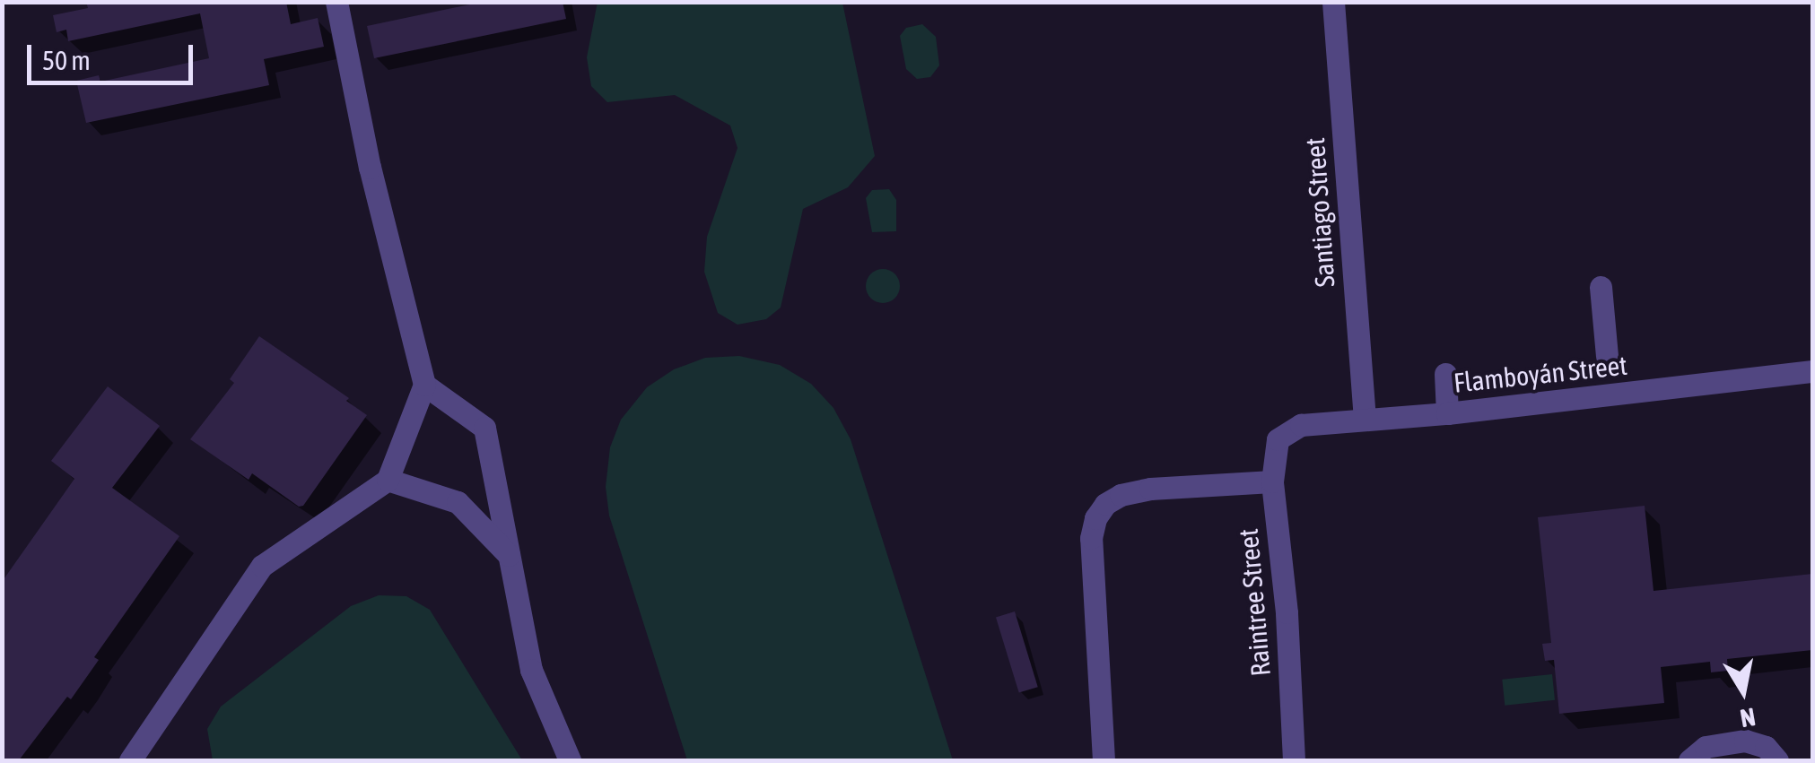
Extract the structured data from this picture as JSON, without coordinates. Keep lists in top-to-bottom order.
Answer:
{
  "streets": {
    "street": ["Santiago Street", "Flamboyán Street", "Raintree Street"]
  },
  "crossings": [
    ["Santiago Street", "Flamboyán Street"],
    ["Flamboyán Street", "Raintree Street"]
  ],
  "scale_bar": "50 m",
  "north": "bottom"
}
